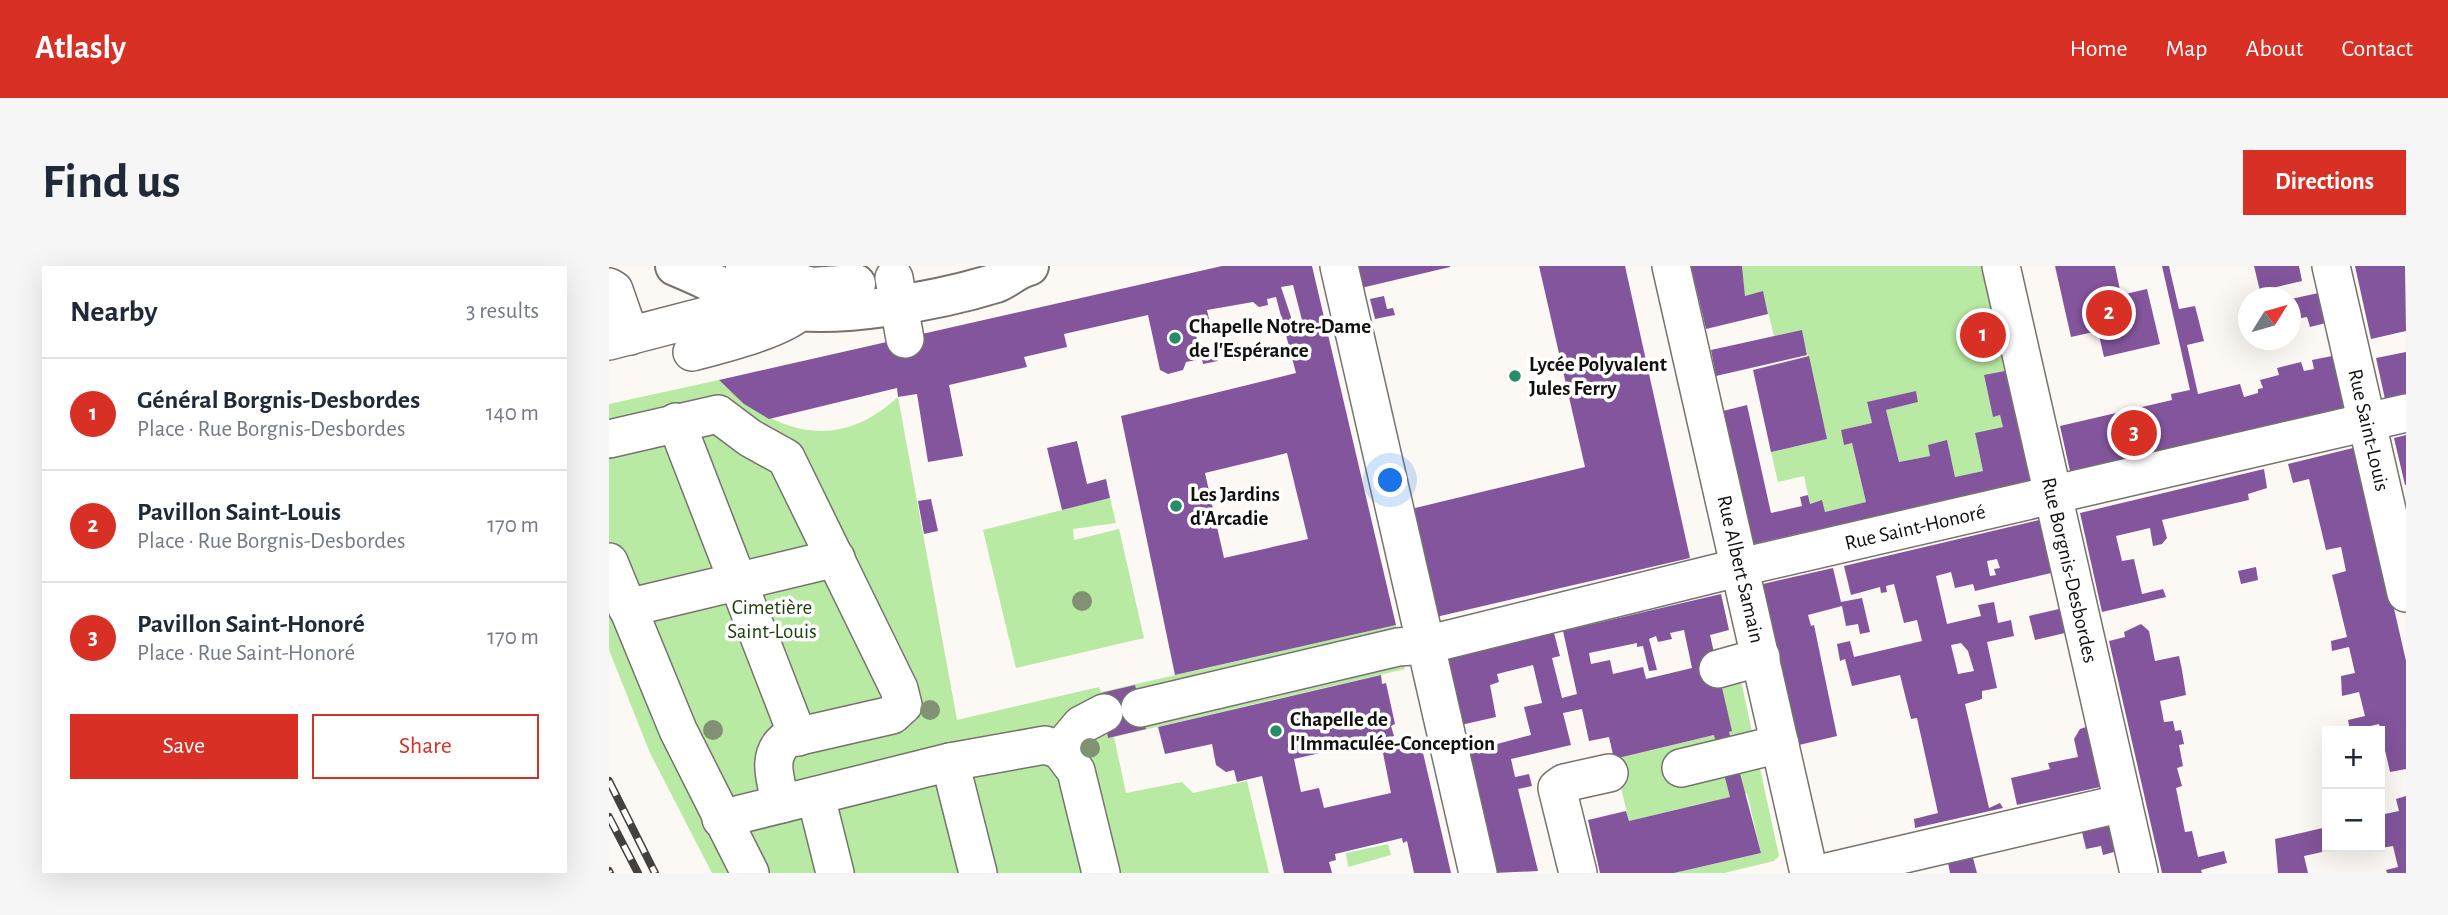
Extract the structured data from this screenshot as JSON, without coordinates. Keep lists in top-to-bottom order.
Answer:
{
  "streets": {
    "street": [
      "Rue Saint-Louis",
      "Rue Saint-Honoré",
      "Rue Albert Samain",
      "Rue Borgnis-Desbordes"
    ]
  },
  "crossings": [
    ["Rue Saint-Louis", "Rue Saint-Honoré"],
    ["Rue Saint-Honoré", "Rue Albert Samain"],
    ["Rue Saint-Honoré", "Rue Borgnis-Desbordes"]
  ],
  "parks": ["Cimetière Saint-Louis"],
  "places": [
    "Chapelle Notre-Dame de l'Espérance",
    "Lycée Polyvalent Jules Ferry",
    "Les Jardins d'Arcadie",
    "Chapelle de l'Immaculée-Conception"
  ],
  "north": "top right",
  "page": {
    "header": "Atlasly",
    "nav": [
      "Home",
      "Map",
      "About",
      "Contact"
    ],
    "buttons": [
      "Directions",
      ["Save", "Share"]
    ],
    "title": "Find us",
    "heading": ["Nearby", "3 results"],
    "pins": ["2", "1", "3"],
    "list": [
      {
        "mark": "1",
        "name": "Général Borgnis-Desbordes",
        "note": "Place · Rue Borgnis-Desbordes",
        "value": "140 m"
      },
      {
        "mark": "2",
        "name": "Pavillon Saint-Louis",
        "note": "Place · Rue Borgnis-Desbordes",
        "value": "170 m"
      },
      {
        "mark": "3",
        "name": "Pavillon Saint-Honoré",
        "note": "Place · Rue Saint-Honoré",
        "value": "170 m"
      }
    ],
    "map_buttons": ["+", "−"]
  }
}
